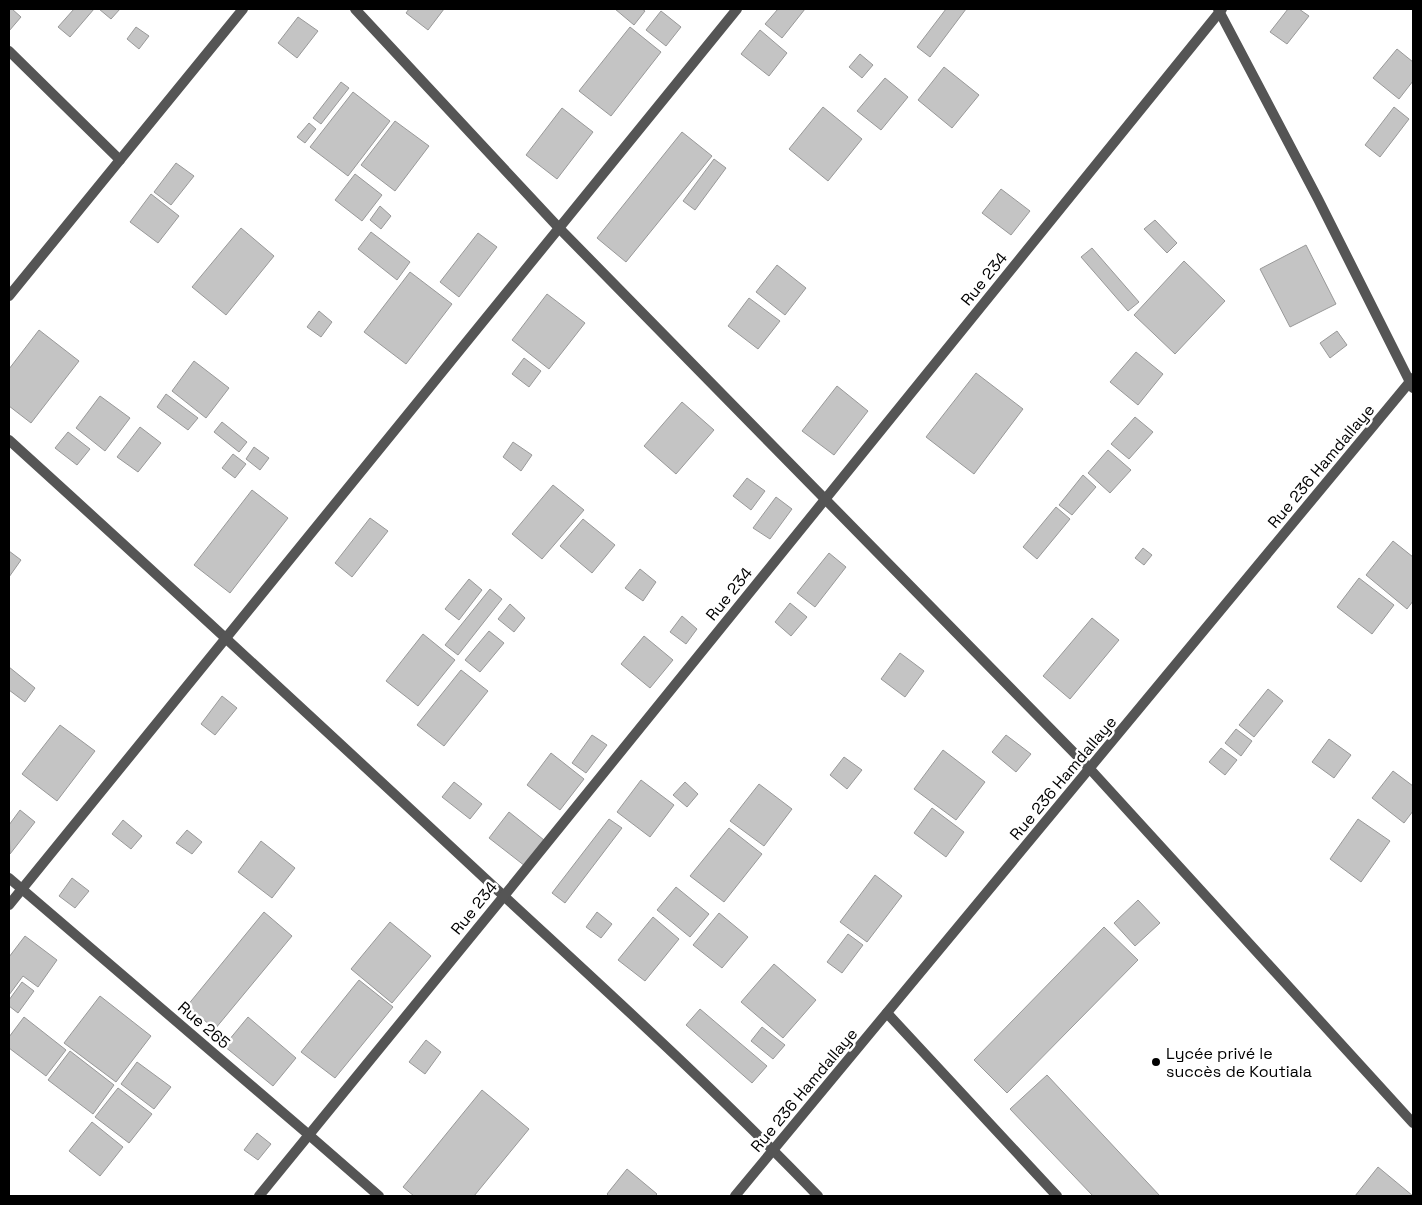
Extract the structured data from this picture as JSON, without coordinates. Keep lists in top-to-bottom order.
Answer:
{
  "streets": {
    "street": ["Rue 234", "Rue 236 Hamdallaye", "Rue 265"]
  },
  "crossings": [
    ["Rue 234", "Rue 265"]
  ],
  "places": ["Lycée privé le succès de Koutiala"]
}
